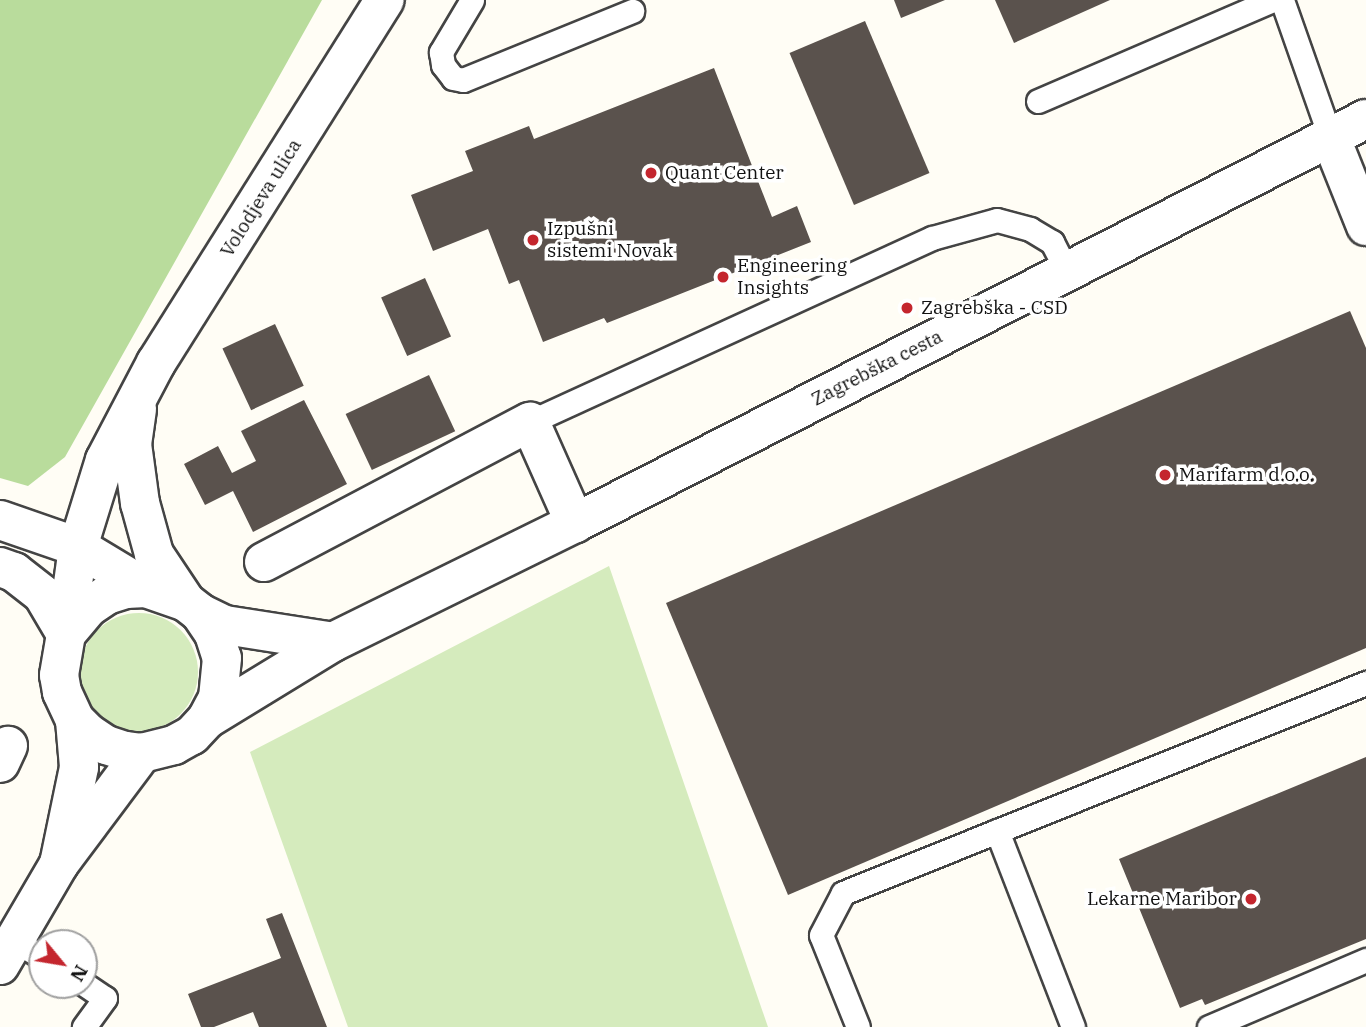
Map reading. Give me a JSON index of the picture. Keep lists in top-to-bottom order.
{
  "streets": {
    "street": ["Volodjeva ulica", "Zagrebška cesta"]
  },
  "crossings": [
    ["Volodjeva ulica", "Zagrebška cesta"]
  ],
  "places": [
    "Quant Center",
    "Izpušni sistemi Novak",
    "Engineering Insights",
    "Zagrebška - CSD",
    "Marifarm d.o.o.",
    "Lekarne Maribor"
  ],
  "north": "bottom right"
}
